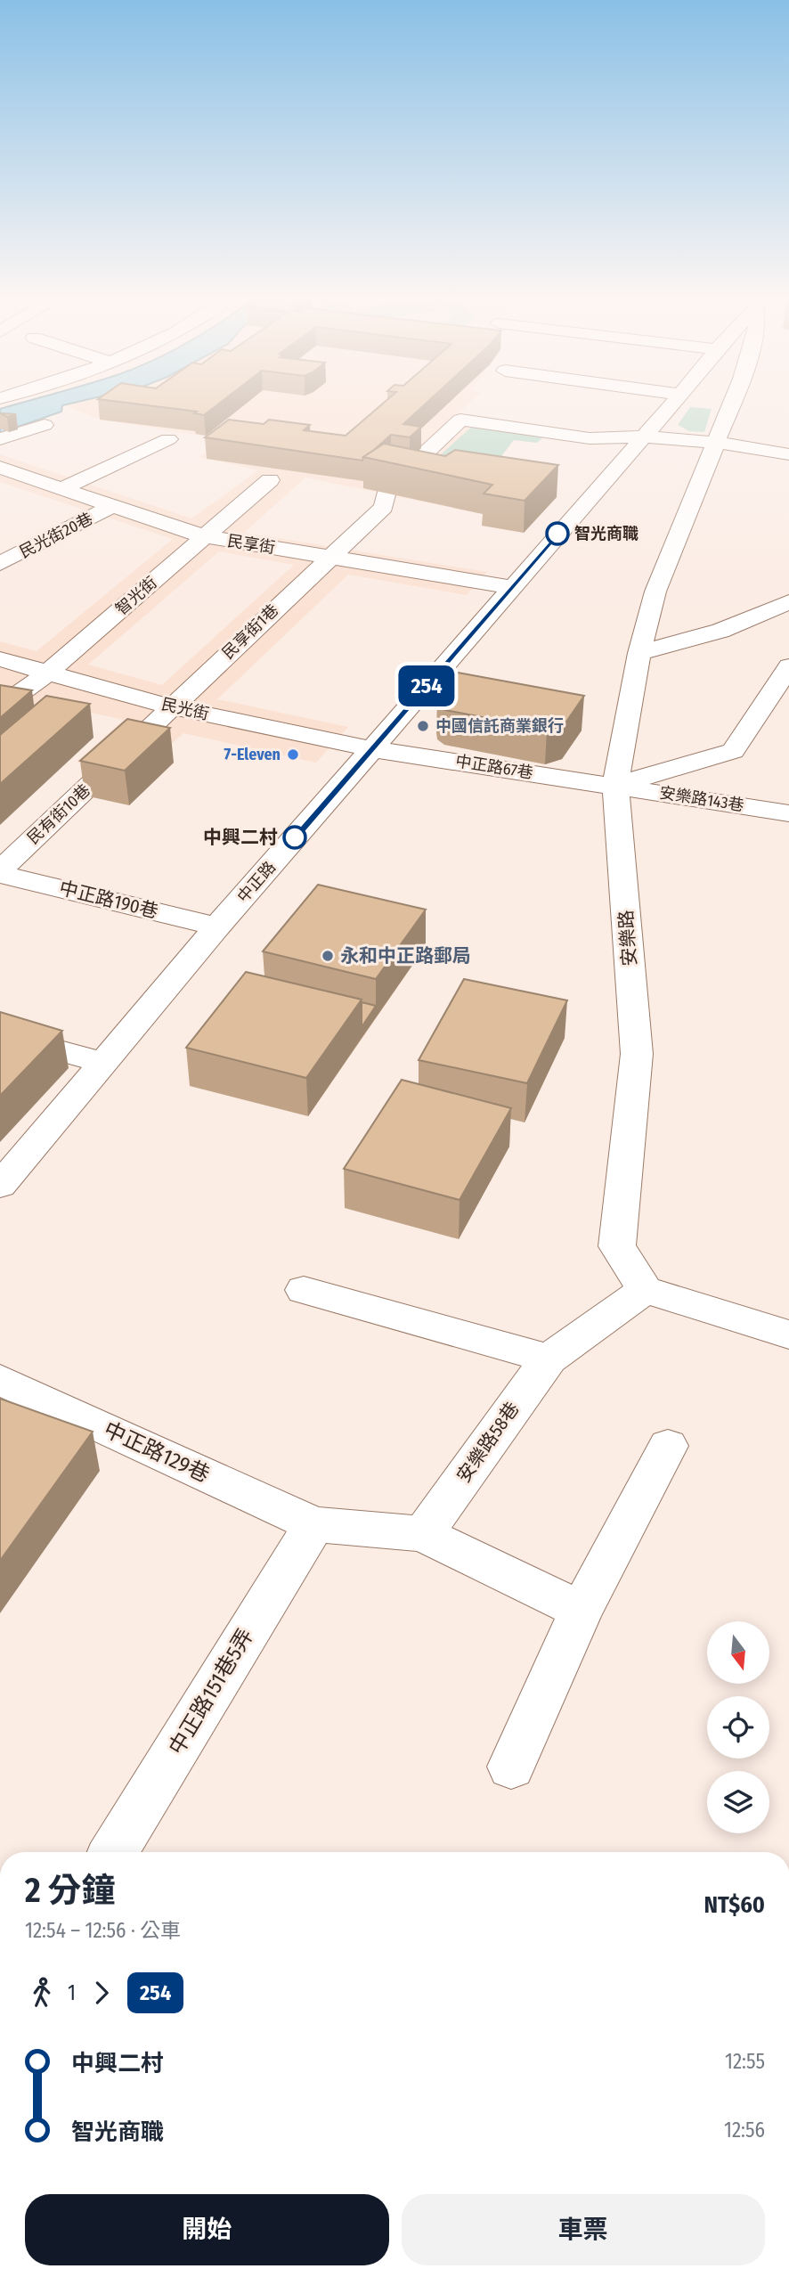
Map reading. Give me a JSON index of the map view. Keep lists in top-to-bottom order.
{
  "streets": {
    "street": [
      "民光街20巷",
      "民享街",
      "智光街",
      "民享街1巷",
      "民光街",
      "中正路67巷",
      "安樂路143巷",
      "民有街10巷",
      "中正路",
      "中正路190巷",
      "安樂路",
      "安樂路58巷",
      "中正路129巷",
      "中正路151巷5弄"
    ]
  },
  "crossings": [
    ["民光街20巷", "民享街"],
    ["民享街", "智光街"],
    ["民享街", "民享街1巷"],
    ["民享街", "中正路"],
    ["智光街", "民光街"],
    ["民享街1巷", "民光街"],
    ["民享街1巷", "民有街10巷"],
    ["民享街1巷", "中正路"],
    ["民光街", "中正路67巷"],
    ["民光街", "民有街10巷"],
    ["民光街", "中正路"],
    ["中正路67巷", "安樂路143巷"],
    ["中正路67巷", "中正路"],
    ["中正路67巷", "安樂路"],
    ["安樂路143巷", "安樂路"],
    ["民有街10巷", "中正路190巷"],
    ["中正路", "中正路190巷"],
    ["安樂路", "安樂路58巷"],
    ["中正路129巷", "中正路151巷5弄"]
  ],
  "places": [
    "智光商職",
    "中國信託商業銀行",
    "7-Eleven",
    "中興二村",
    "永和中正路郵局"
  ],
  "lines": ["bus line 254"],
  "north": "bottom",
  "page": {
    "on_map": "254",
    "heading": ["2 分鐘", "12:54 – 12:56 · 公車", "NT$60"],
    "legs": ["1", "254"],
    "list": [
      {
        "name": "中興二村",
        "value": "12:55"
      },
      {
        "name": "智光商職",
        "value": "12:56"
      }
    ],
    "buttons": ["開始", "車票"]
  }
}
